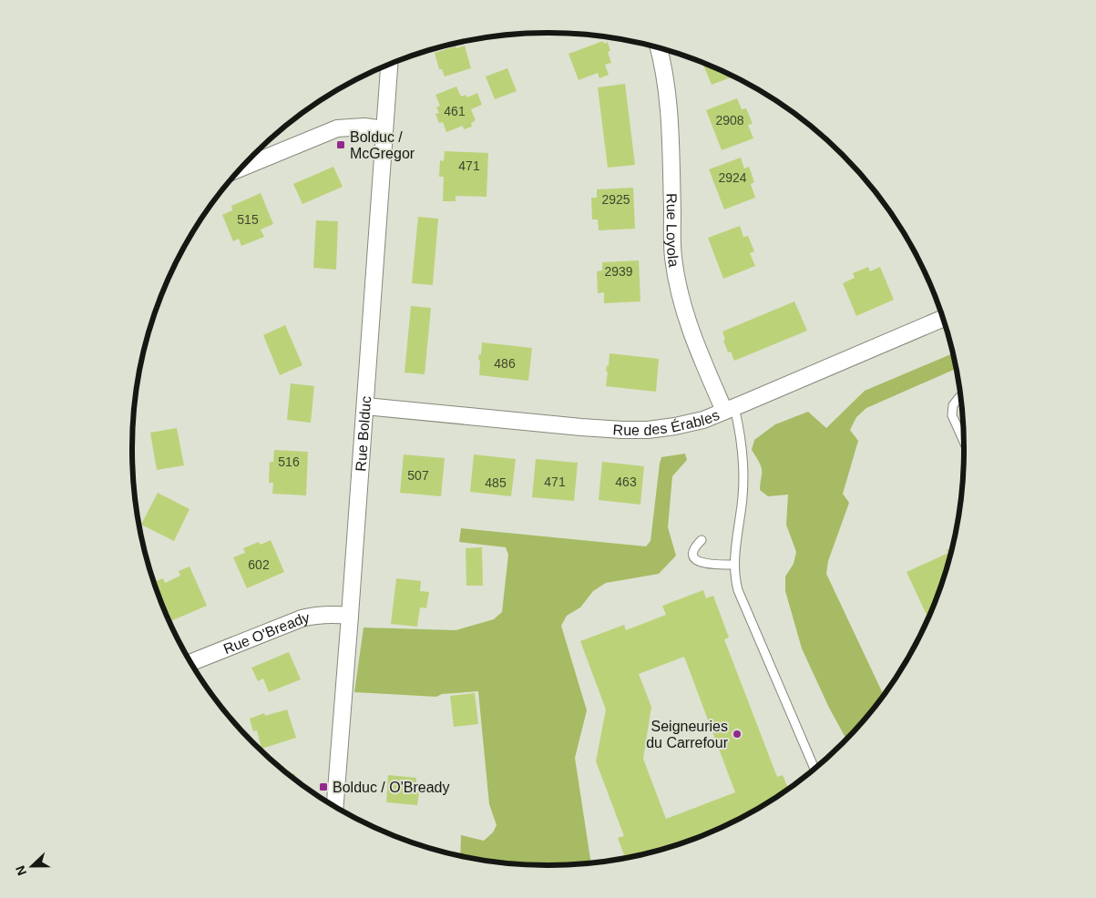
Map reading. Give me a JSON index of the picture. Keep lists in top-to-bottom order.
{
  "streets": {
    "street": [
      "Rue Loyola",
      "Rue des Érables",
      "Rue Bolduc",
      "Rue O'Bready"
    ]
  },
  "crossings": [
    ["Rue Loyola", "Rue des Érables"],
    ["Rue des Érables", "Rue Bolduc"],
    ["Rue Bolduc", "Rue O'Bready"]
  ],
  "places": {
    "transit": ["Bolduc / McGregor", "Bolduc / O'Bready"],
    "other": ["Seigneuries du Carrefour"]
  },
  "house_numbers": [
    "461",
    "2908",
    "471",
    "2924",
    "2925",
    "515",
    "2939",
    "486",
    "516",
    "507",
    "471",
    "463",
    "485",
    "602"
  ],
  "north": "left"
}
